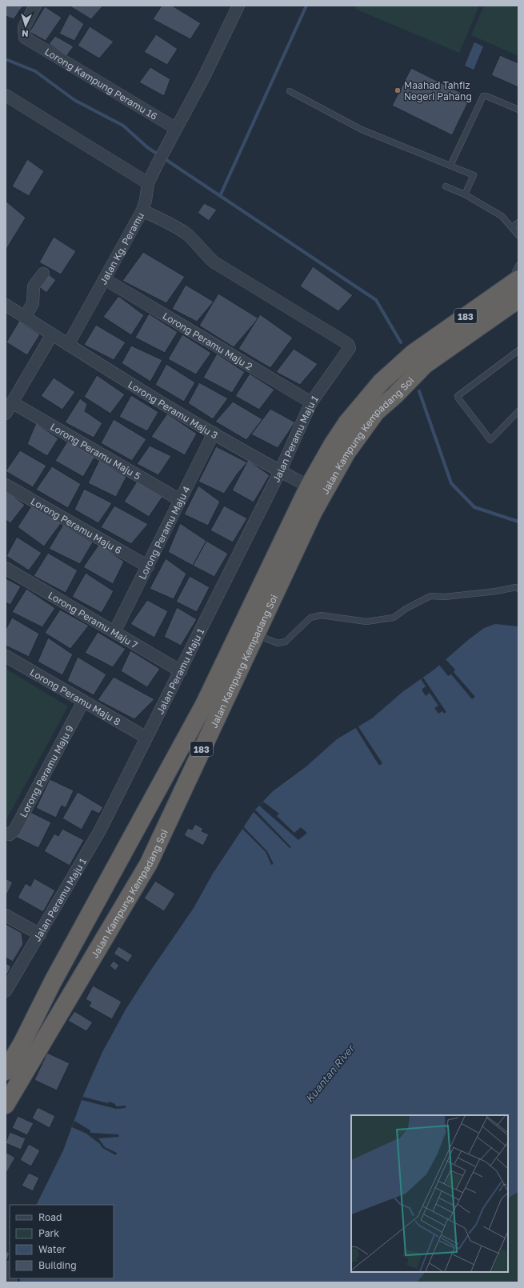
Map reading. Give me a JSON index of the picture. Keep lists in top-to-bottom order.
{
  "streets": {
    "highway": ["183", "Jalan Kampung Kempadang Soi"],
    "street": [
      "Lorong Kampung Peramu 16",
      "Jalan Kg. Peramu",
      "Lorong Peramu Maju 2",
      "Lorong Peramu Maju 3",
      "Jalan Peramu Maju 1",
      "Lorong Peramu Maju 5",
      "Lorong Peramu Maju 6",
      "Lorong Peramu Maju 4",
      "Lorong Peramu Maju 7",
      "Lorong Peramu Maju 8",
      "Lorong Peramu Maju 9"
    ]
  },
  "crossings": [
    ["Lorong Kampung Peramu 16", "Jalan Kg. Peramu"],
    ["Jalan Kg. Peramu", "Lorong Peramu Maju 2"],
    ["Jalan Kg. Peramu", "Lorong Peramu Maju 3"],
    ["Jalan Kg. Peramu", "Jalan Peramu Maju 1"],
    ["183", "Jalan Kampung Kempadang Soi"],
    ["Lorong Peramu Maju 2", "Jalan Peramu Maju 1"],
    ["Lorong Peramu Maju 3", "Jalan Kampung Kempadang Soi"],
    ["Lorong Peramu Maju 3", "Jalan Peramu Maju 1"],
    ["Lorong Peramu Maju 3", "Lorong Peramu Maju 4"],
    ["Jalan Peramu Maju 1", "Lorong Peramu Maju 7"],
    ["Jalan Peramu Maju 1", "Lorong Peramu Maju 8"],
    ["Lorong Peramu Maju 5", "Lorong Peramu Maju 4"],
    ["Lorong Peramu Maju 6", "Lorong Peramu Maju 4"],
    ["Lorong Peramu Maju 4", "Lorong Peramu Maju 7"],
    ["Lorong Peramu Maju 8", "Lorong Peramu Maju 9"]
  ],
  "water": ["Kuantan River"],
  "places": ["Maahad Tahfiz Negeri Pahang"],
  "legend": [
    "Road",
    "Park",
    "Water",
    "Building"
  ],
  "north": "bottom"
}
